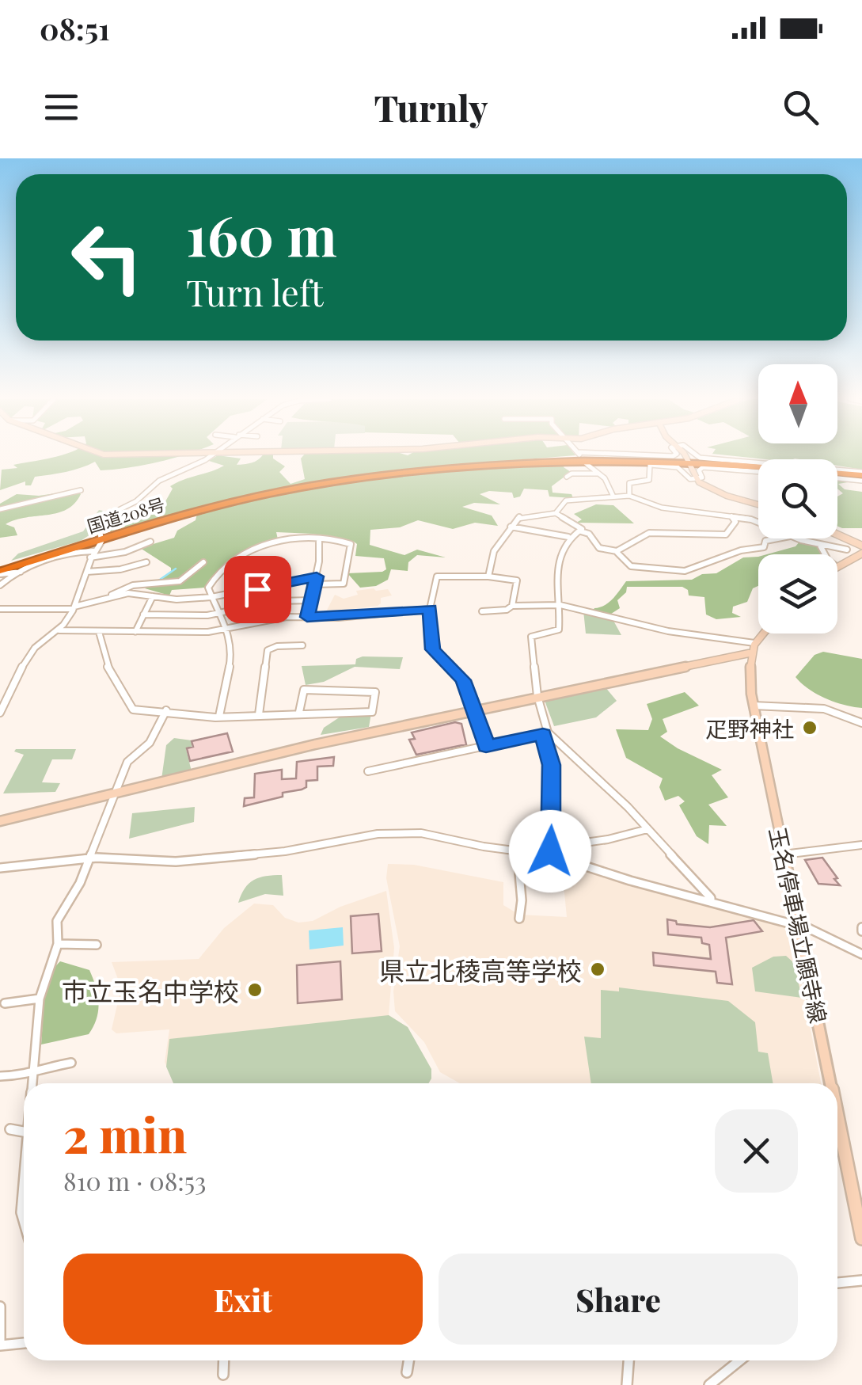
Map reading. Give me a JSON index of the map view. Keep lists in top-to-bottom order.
{
  "streets": {
    "highway": ["国道208号"],
    "street": ["玉名停車場立願寺線"]
  },
  "places": ["疋野神社", "県立北稜高等学校", "市立玉名中学校"],
  "north": "top",
  "page": {
    "status": "08:51",
    "header": "Turnly",
    "turn": ["160 m", "Turn left"],
    "heading": ["2 min", "810 m · 08:53"],
    "buttons": ["Exit", "Share"]
  }
}
